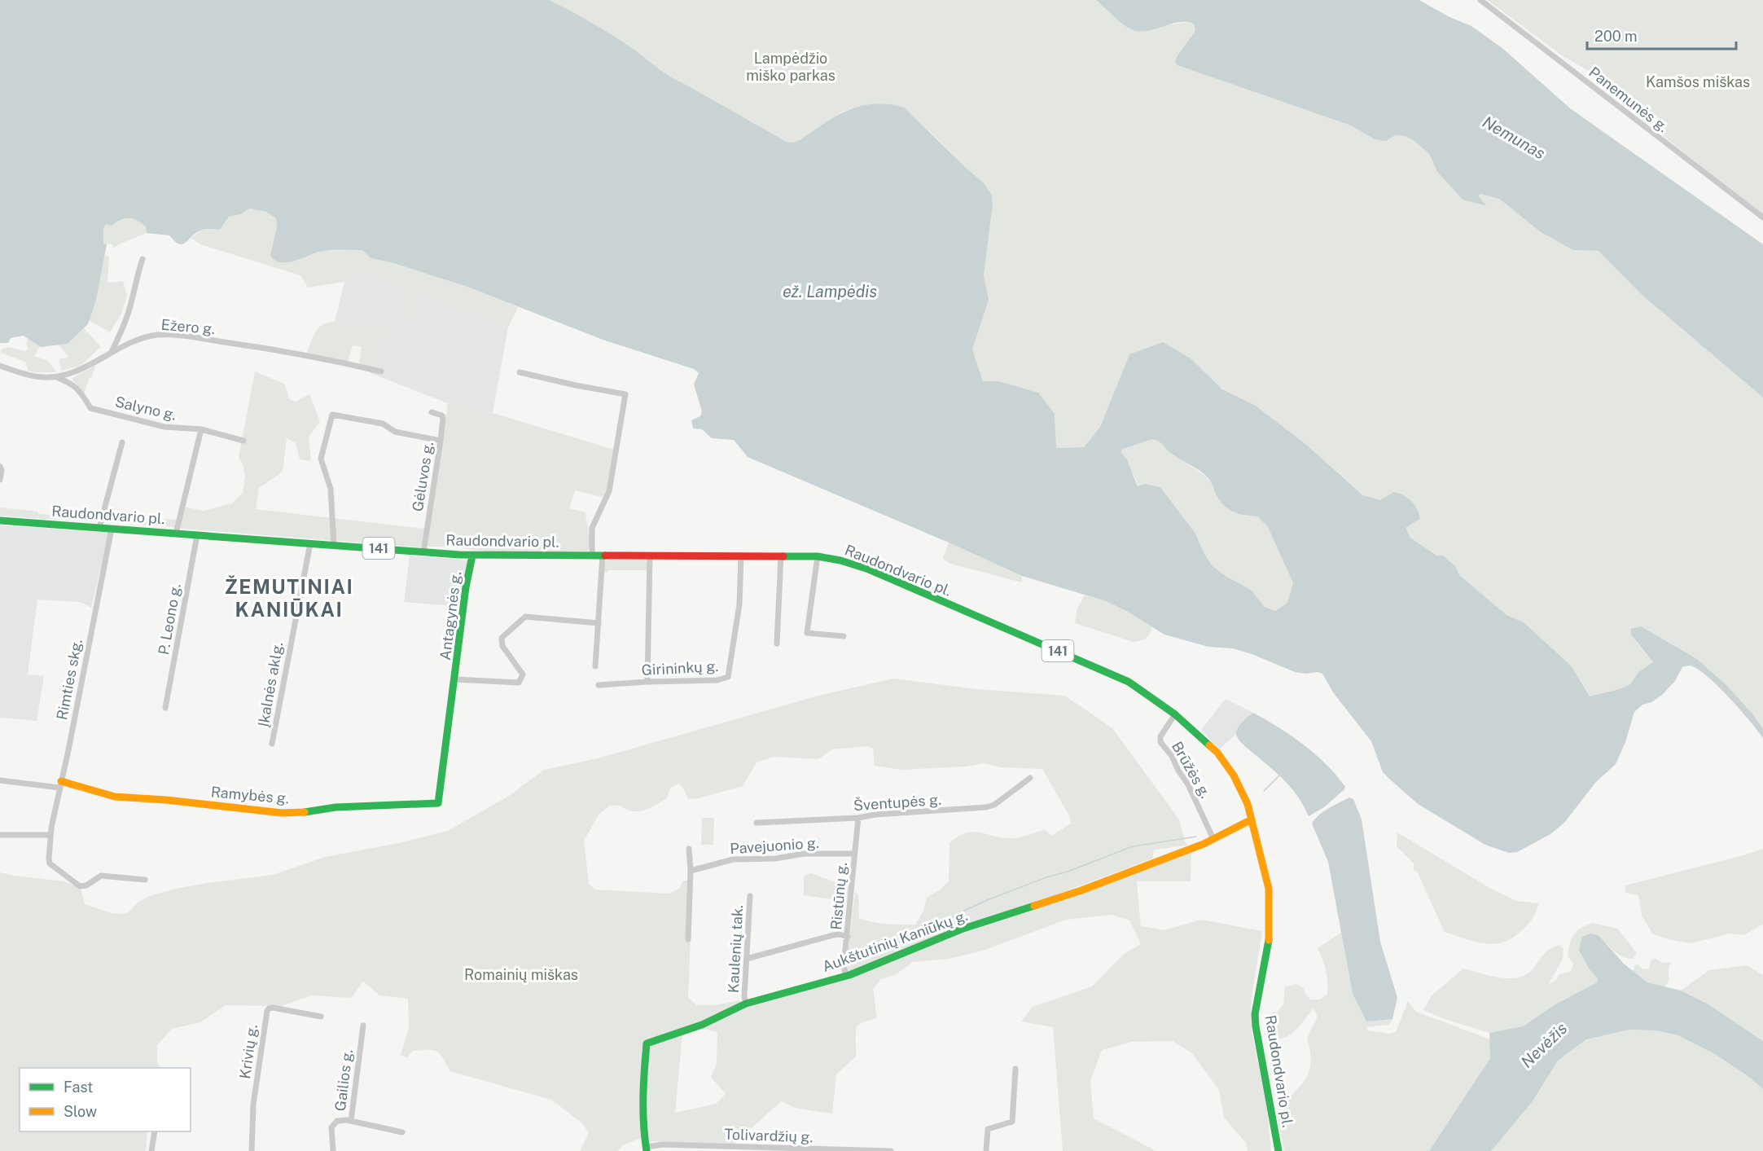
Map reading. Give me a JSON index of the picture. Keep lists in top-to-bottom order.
{
  "streets": {
    "main road": [
      "Raudondvario pl.",
      "141",
      "Antagynės g.",
      "Ramybės g.",
      "Aukštutinių Kaniūkų g."
    ],
    "street": [
      "Panemunės g.",
      "Ežero g.",
      "Salyno g.",
      "Gėluvos g.",
      "P. Leono g.",
      "Girininkų g.",
      "Rimties skg.",
      "Įkalnės aklg.",
      "Brūžės g.",
      "Šventupės g.",
      "Pavejuonio g.",
      "Ristūnų g.",
      "Kaulenių tak.",
      "Krivių g.",
      "Gailios g.",
      "Tolivardžių g."
    ]
  },
  "crossings": [
    ["Ežero g.", "Salyno g."],
    ["Gėluvos g.", "Raudondvario pl."],
    ["Raudondvario pl.", "Antagynės g."],
    ["Raudondvario pl.", "P. Leono g."],
    ["Raudondvario pl.", "Girininkų g."],
    ["Raudondvario pl.", "Rimties skg."],
    ["Raudondvario pl.", "Įkalnės aklg."],
    ["Raudondvario pl.", "Brūžės g."],
    ["Raudondvario pl.", "Aukštutinių Kaniūkų g."],
    ["Antagynės g.", "Ramybės g."],
    ["Rimties skg.", "Ramybės g."],
    ["Brūžės g.", "Aukštutinių Kaniūkų g."],
    ["Šventupės g.", "Ristūnų g."],
    ["Pavejuonio g.", "Ristūnų g."],
    ["Ristūnų g.", "Aukštutinių Kaniūkų g."],
    ["Aukštutinių Kaniūkų g.", "Kaulenių tak."],
    ["Aukštutinių Kaniūkų g.", "Tolivardžių g."]
  ],
  "districts": ["ŽEMUTINIAI KANIŪKAI"],
  "water": ["Nemunas", "ež. Lampėdis", "Nevėžis"],
  "parks": ["Lampėdžio miško parkas", "Kamšos miškas", "Romainių miškas"],
  "legend": ["Fast", "Slow"],
  "scale_bar": "200 m"
}
